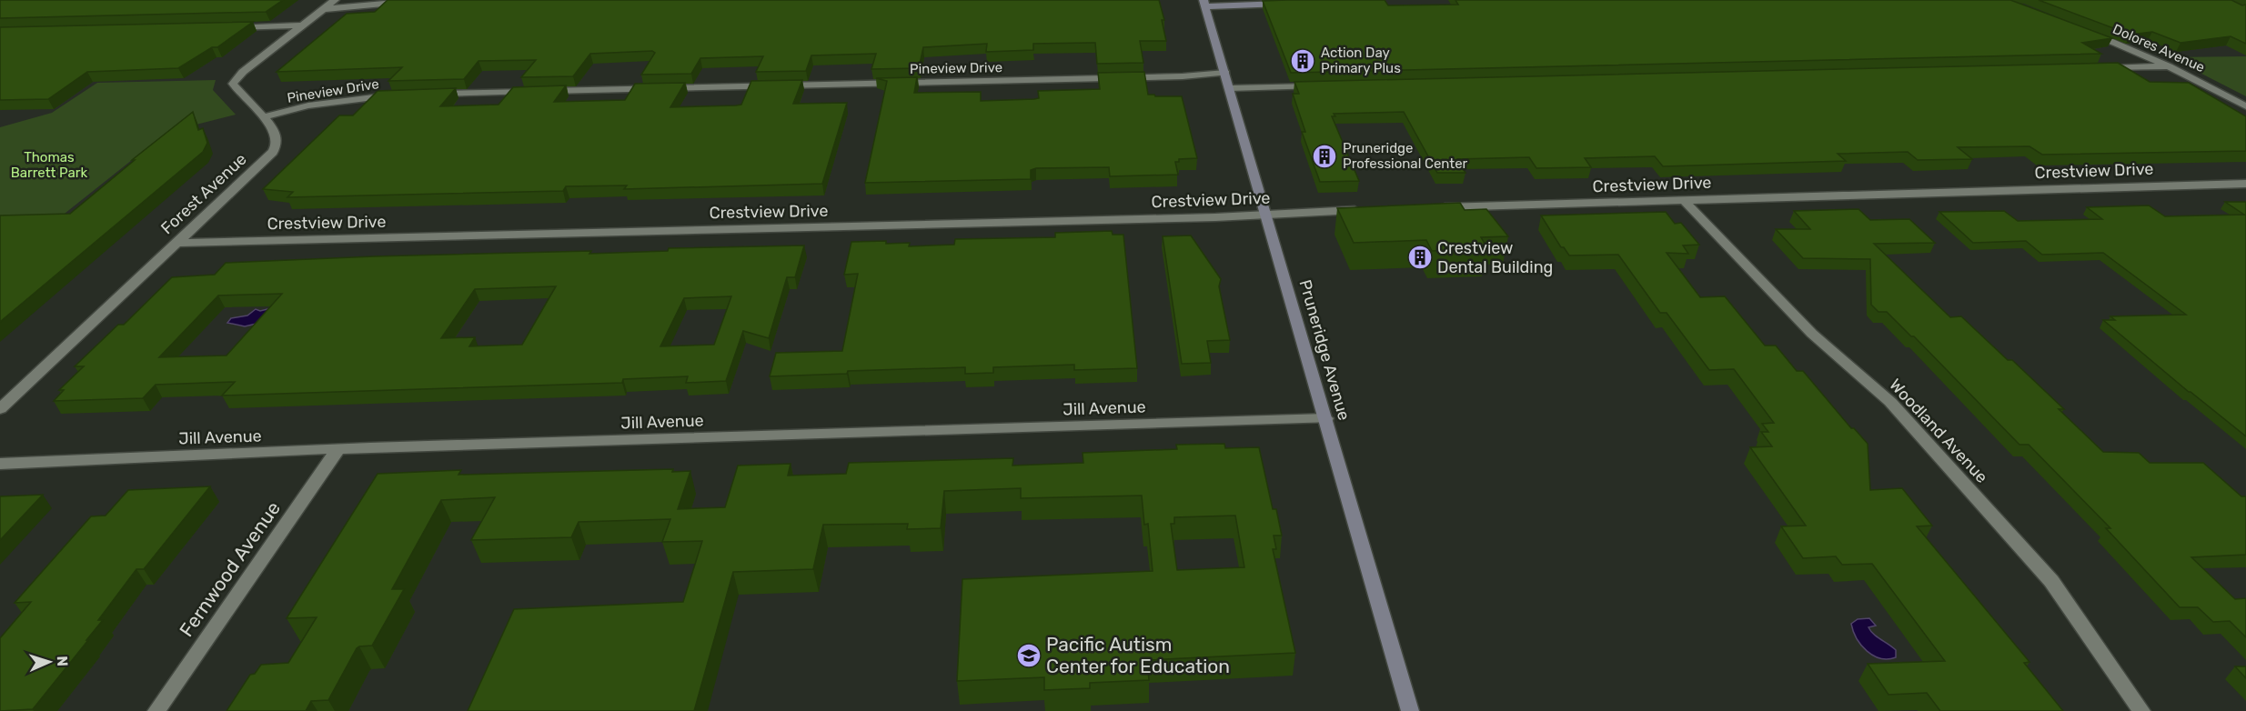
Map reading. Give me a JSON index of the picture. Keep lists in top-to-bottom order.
{
  "streets": {
    "main road": ["Pruneridge Avenue"],
    "street": [
      "Dolores Avenue",
      "Pineview Drive",
      "Crestview Drive",
      "Forest Avenue",
      "Jill Avenue",
      "Woodland Avenue",
      "Fernwood Avenue"
    ]
  },
  "crossings": [
    ["Pineview Drive", "Forest Avenue"],
    ["Pineview Drive", "Pruneridge Avenue"],
    ["Crestview Drive", "Forest Avenue"],
    ["Crestview Drive", "Pruneridge Avenue"],
    ["Crestview Drive", "Woodland Avenue"],
    ["Pruneridge Avenue", "Jill Avenue"],
    ["Jill Avenue", "Fernwood Avenue"]
  ],
  "parks": ["Thomas Barrett Park"],
  "places": {
    "building": ["Action Day Primary Plus", "Pruneridge Professional Center", "Crestview Dental Building"],
    "school or university": ["Pacific Autism Center for Education"]
  },
  "north": "right"
}
